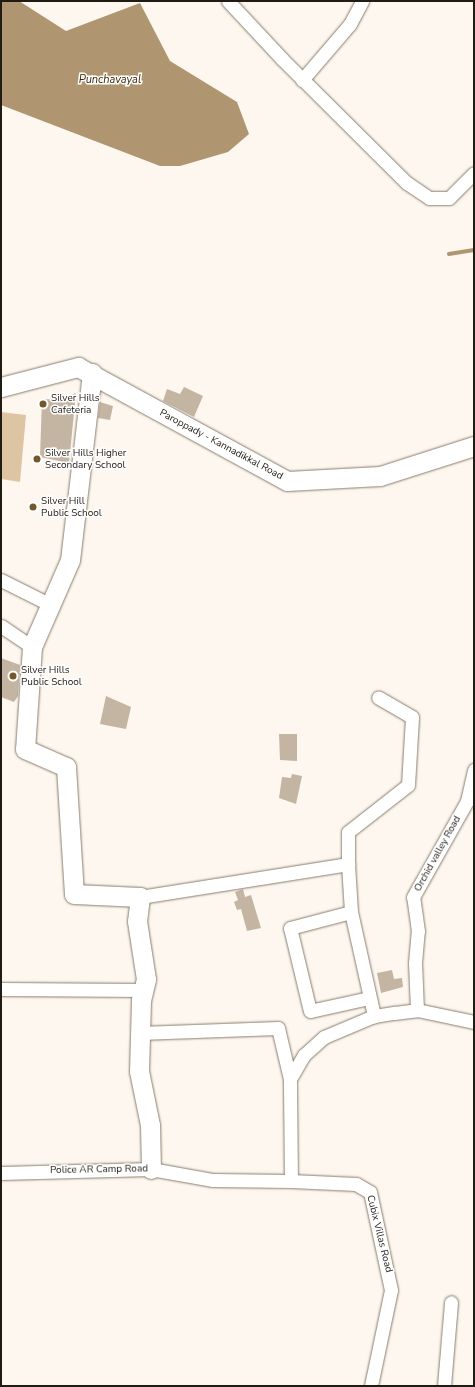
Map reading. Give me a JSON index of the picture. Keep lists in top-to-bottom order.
{
  "streets": {
    "street": [
      "Paroppady - Kannadikkal Road",
      "Orchid valley Road",
      "Police AR Camp Road",
      "Cubix Villas Road"
    ]
  },
  "crossings": [
    ["Police AR Camp Road", "Cubix Villas Road"]
  ],
  "water": ["Punchavayal"],
  "places": [
    "Silver Hills Cafeteria",
    "Silver Hills Higher Secondary School",
    "Silver Hill Public School",
    "Silver Hills Public School"
  ]
}
